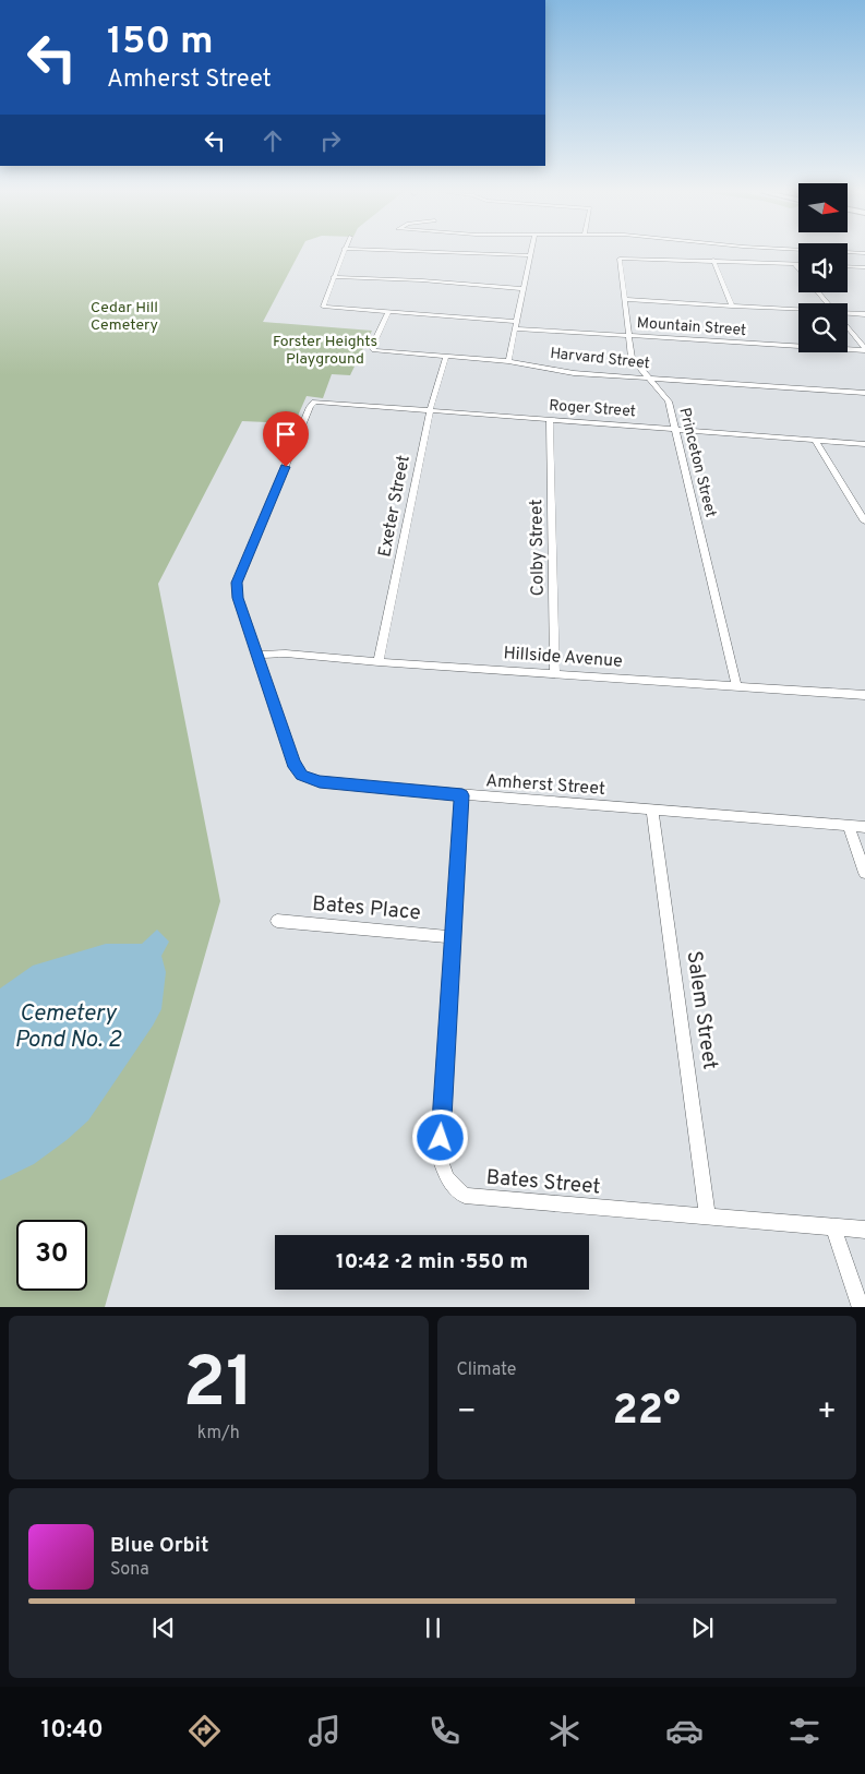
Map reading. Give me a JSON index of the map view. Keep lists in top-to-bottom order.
{
  "streets": {
    "street": [
      "Mountain Street",
      "Harvard Street",
      "Roger Street",
      "Princeton Street",
      "Exeter Street",
      "Colby Street",
      "Hillside Avenue",
      "Amherst Street",
      "Bates Place",
      "Salem Street",
      "Bates Street"
    ]
  },
  "crossings": [
    ["Mountain Street", "Harvard Street"],
    ["Mountain Street", "Princeton Street"],
    ["Harvard Street", "Princeton Street"],
    ["Harvard Street", "Exeter Street"],
    ["Roger Street", "Princeton Street"],
    ["Roger Street", "Exeter Street"],
    ["Roger Street", "Colby Street"],
    ["Roger Street", "Amherst Street"],
    ["Princeton Street", "Hillside Avenue"],
    ["Exeter Street", "Hillside Avenue"],
    ["Colby Street", "Hillside Avenue"],
    ["Hillside Avenue", "Amherst Street"],
    ["Amherst Street", "Salem Street"],
    ["Amherst Street", "Bates Street"],
    ["Bates Place", "Bates Street"],
    ["Salem Street", "Bates Street"]
  ],
  "water": ["Cemetery Pond No. 2"],
  "parks": ["Cedar Hill Cemetery", "Forster Heights Playground"],
  "north": "right",
  "page": {
    "turn": ["150 m", "Amherst Street"],
    "limit": "30",
    "trip": "10:42 · 2 min · 550 m",
    "tile": [
      ["21", "km/h"],
      "Climate"
    ],
    "heat": ["−", "22°", "+"],
    "song": ["Blue Orbit", "Sona"],
    "tabs": "10:40"
  }
}
